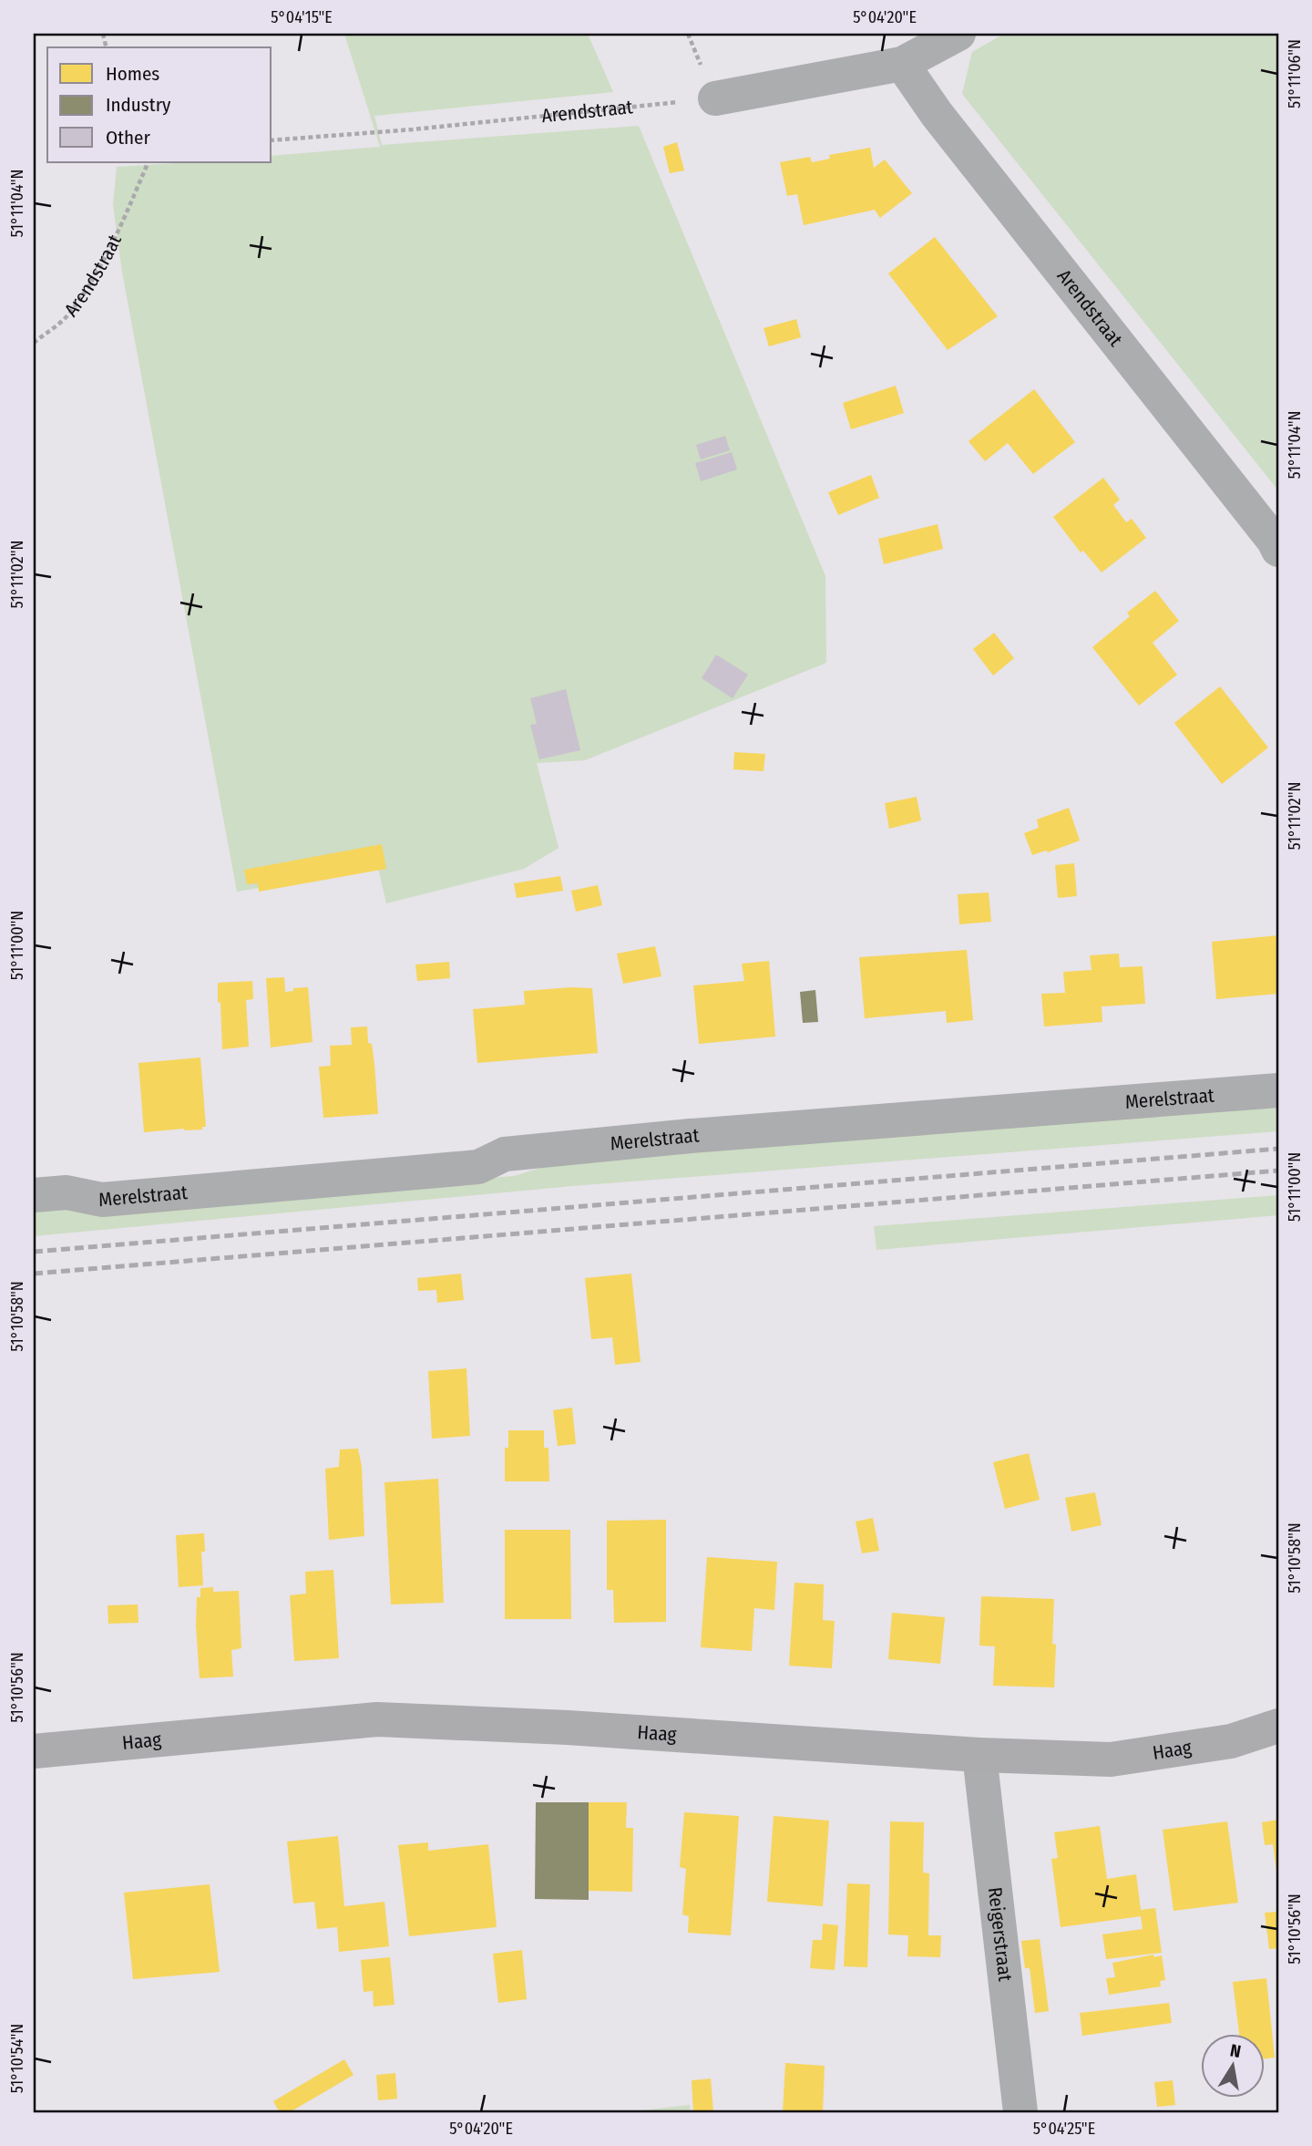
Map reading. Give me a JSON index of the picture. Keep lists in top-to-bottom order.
{
  "streets": {
    "street": [
      "Arendstraat",
      "Merelstraat",
      "Haag",
      "Reigerstraat"
    ]
  },
  "crossings": [
    ["Haag", "Reigerstraat"]
  ],
  "legend": ["Homes", "Industry", "Other"],
  "north": "top",
  "coordinates": [
    "5°04'15\"E",
    "5°04'20\"E",
    "51°11'06\"N",
    "51°11'04\"N",
    "51°11'02\"N",
    "51°11'00\"N",
    "51°10'58\"N",
    "51°10'56\"N",
    "51°10'54\"N",
    "5°04'25\"E"
  ]
}
